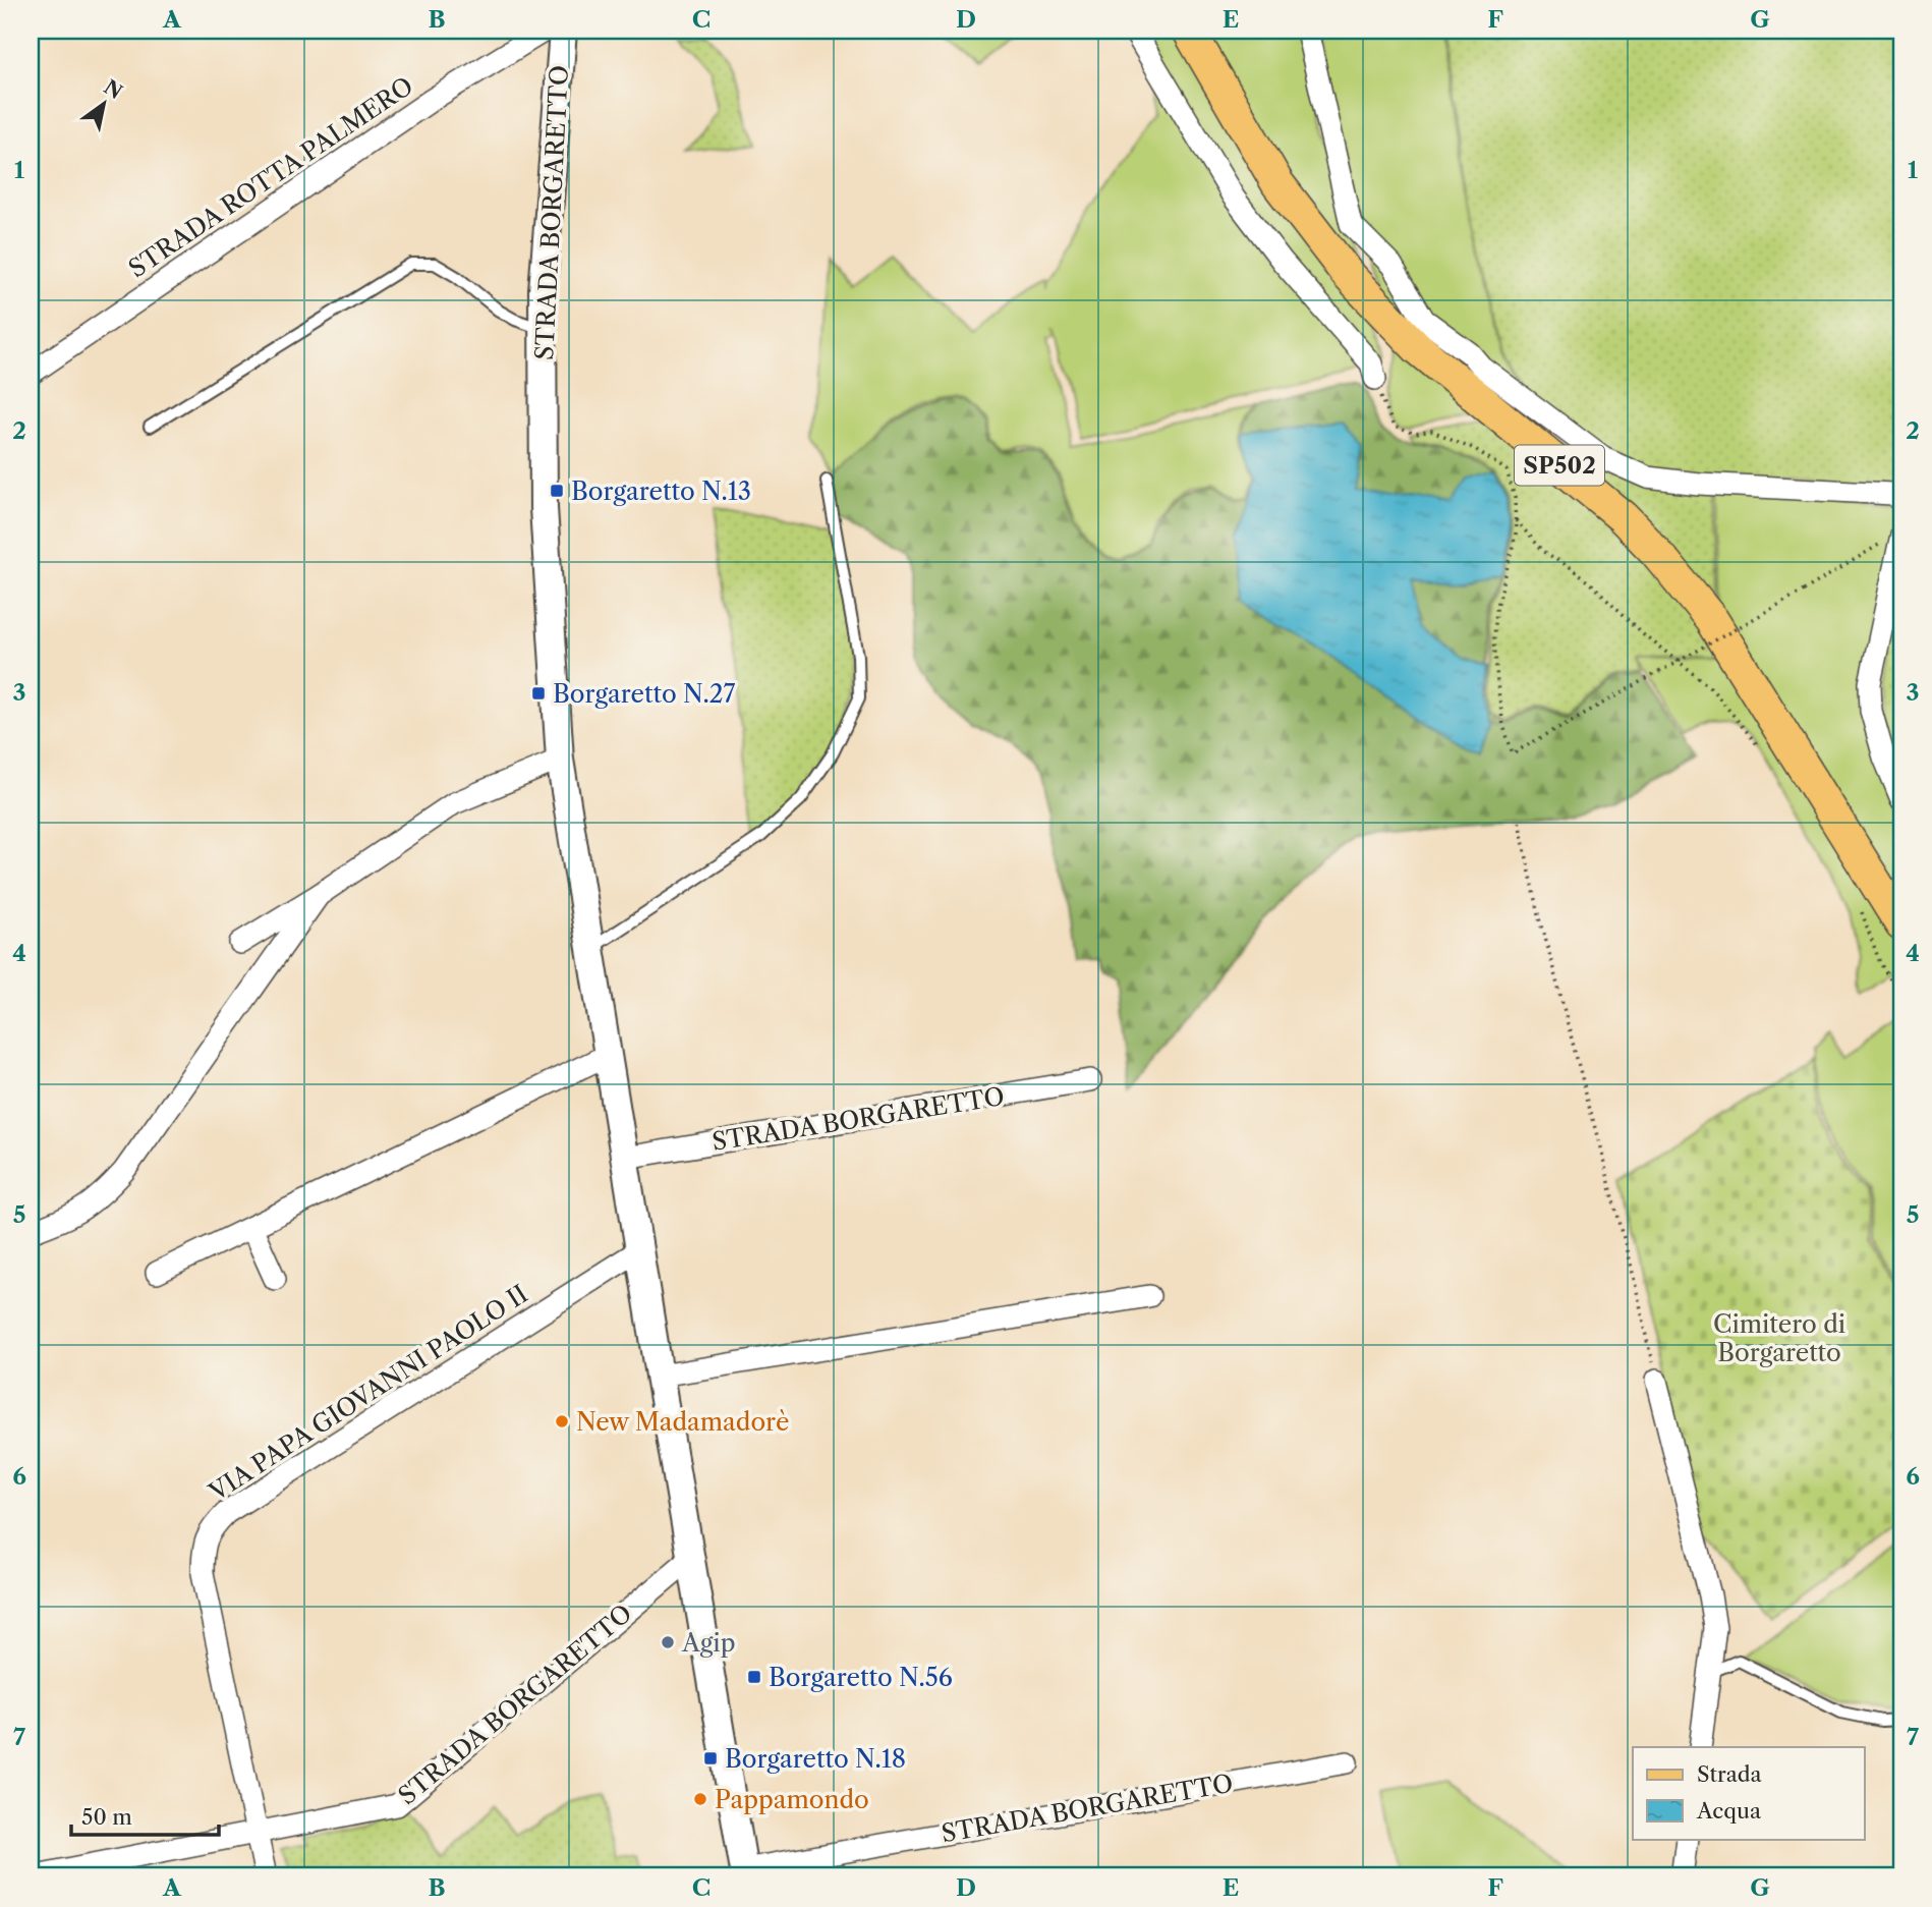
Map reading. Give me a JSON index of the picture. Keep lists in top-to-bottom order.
{
  "streets": {
    "main road": ["SP502"],
    "street": ["STRADA ROTTA PALMERO", "STRADA BORGARETTO", "VIA PAPA GIOVANNI PAOLO II"]
  },
  "crossings": [
    ["STRADA BORGARETTO", "VIA PAPA GIOVANNI PAOLO II"]
  ],
  "parks": ["Cimitero di Borgaretto"],
  "places": {
    "transit": [
      "Borgaretto N.13",
      "Borgaretto N.27",
      "Borgaretto N.56",
      "Borgaretto N.18"
    ],
    "other": ["New Madamadorè", "Agip", "Pappamondo"]
  },
  "legend": ["Strada", "Acqua"],
  "scale_bar": "50 m",
  "north": "top right",
  "grid": {
    "columns": [
      "A",
      "B",
      "C",
      "D",
      "E",
      "F",
      "G"
    ],
    "rows": [
      "1",
      "2",
      "3",
      "4",
      "5",
      "6",
      "7"
    ]
  }
}
